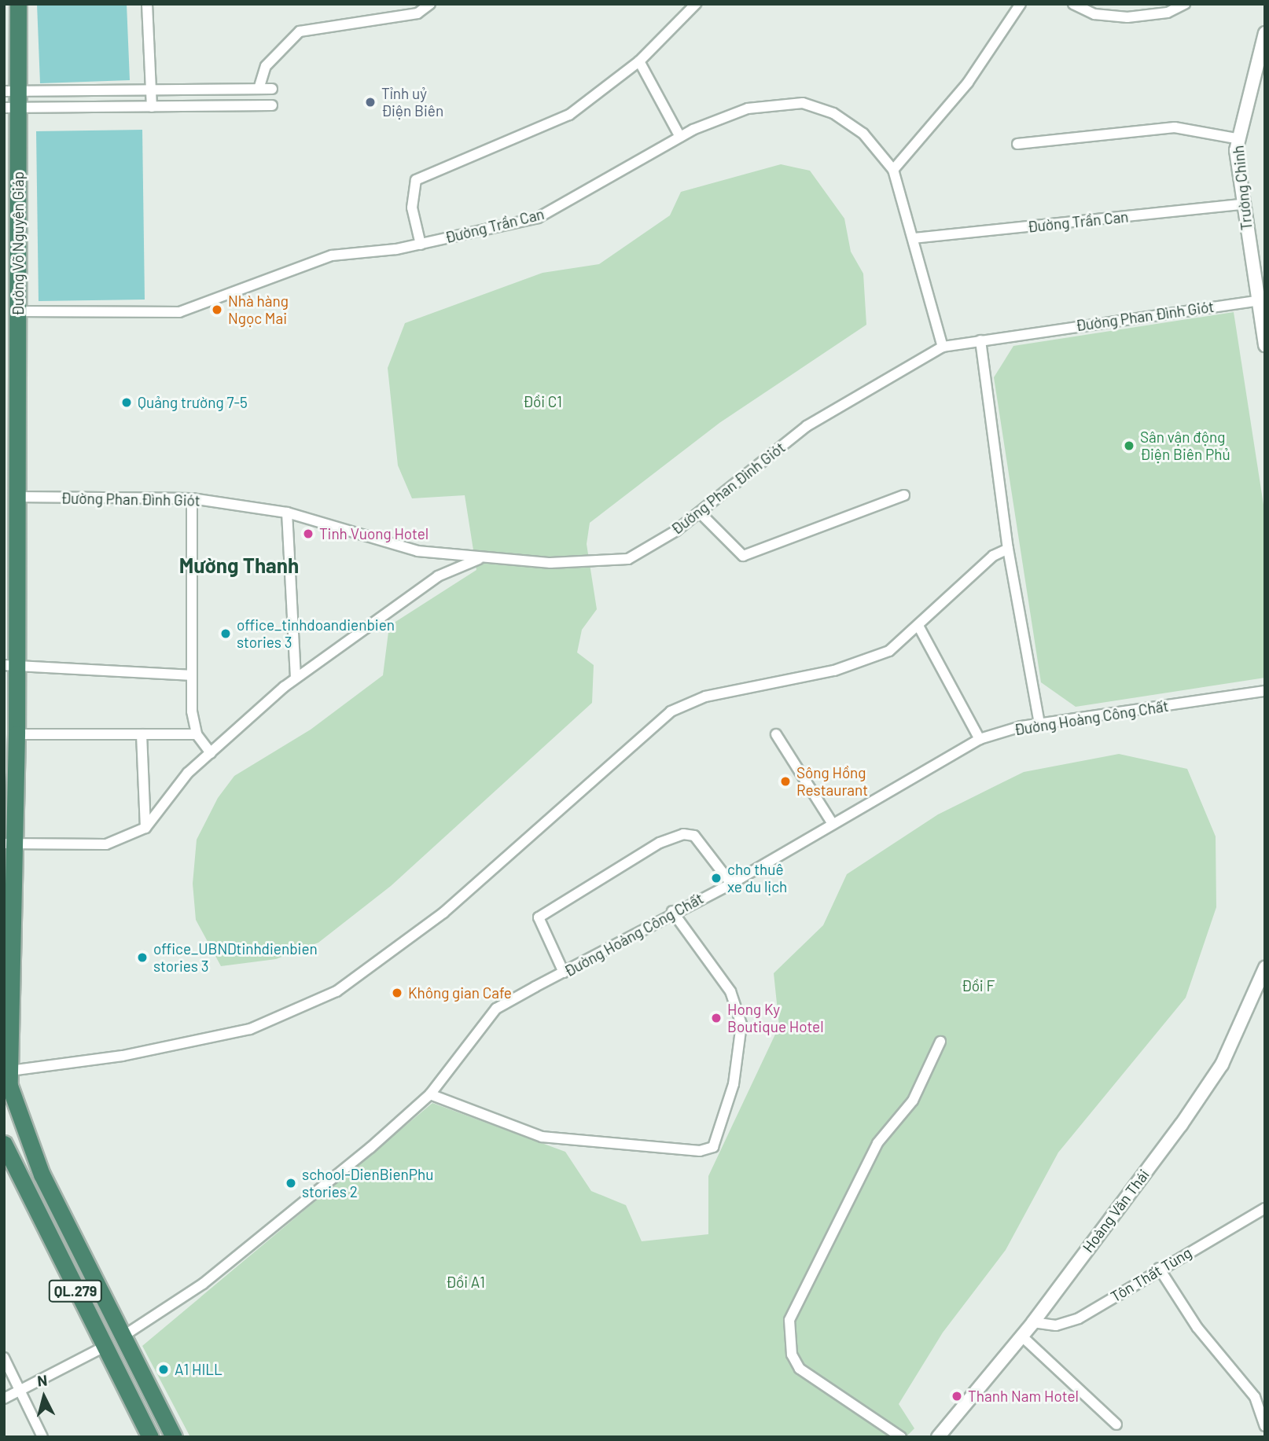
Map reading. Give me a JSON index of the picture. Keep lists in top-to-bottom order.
{
  "streets": {
    "highway": ["Đường Võ Nguyên Giáp", "QL.279"],
    "street": [
      "Trường Chinh",
      "Đường Trần Can",
      "Đường Phan Đình Giót",
      "Đường Hoàng Công Chất",
      "Hoàng Văn Thái",
      "Tôn Thất Tùng"
    ]
  },
  "crossings": [
    ["Trường Chinh", "Đường Trần Can"],
    ["Trường Chinh", "Đường Phan Đình Giót"],
    ["Đường Trần Can", "Đường Võ Nguyên Giáp"],
    ["Đường Trần Can", "Đường Phan Đình Giót"],
    ["Đường Võ Nguyên Giáp", "Đường Phan Đình Giót"],
    ["Đường Võ Nguyên Giáp", "Đường Hoàng Công Chất"],
    ["Hoàng Văn Thái", "Tôn Thất Tùng"]
  ],
  "districts": ["Mường Thanh"],
  "parks": ["Đồi C1", "Đồi F", "Đồi A1"],
  "places": [
    "Tỉnh uỷ Điện Biên",
    "Nhà hàng Ngọc Mai",
    "Quảng trường 7-5",
    "Sân vận động Điện Biên Phủ",
    "Tinh Vuong Hotel",
    "office_tinhdoandienbien stories 3",
    "Sông Hồng Restaurant",
    "cho thuê xe du lịch",
    "office_UBNDtinhdienbien stories 3",
    "Không gian Cafe",
    "Hong Ky Boutique Hotel",
    "school-DienBienPhu stories 2",
    "A1 HILL",
    "Thanh Nam Hotel"
  ],
  "north": "top"
}
